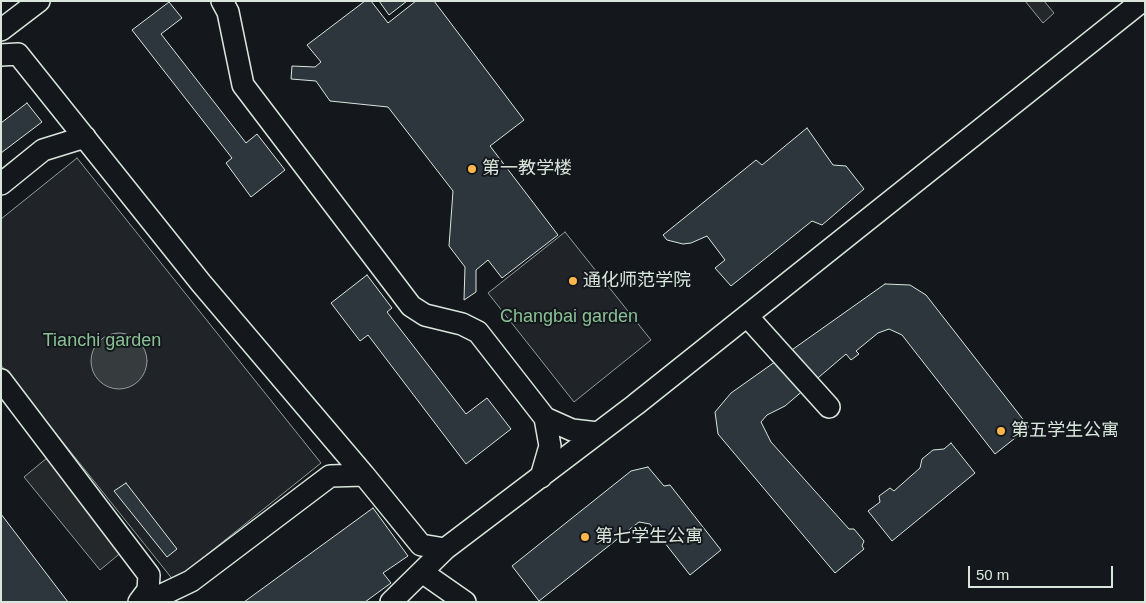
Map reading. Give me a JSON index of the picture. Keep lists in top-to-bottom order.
{
  "parks": ["Changbai garden", "Tianchi garden"],
  "places": [
    "第一教学楼",
    "通化师范学院",
    "第五学生公寓",
    "第七学生公寓"
  ],
  "scale_bar": "50 m"
}
